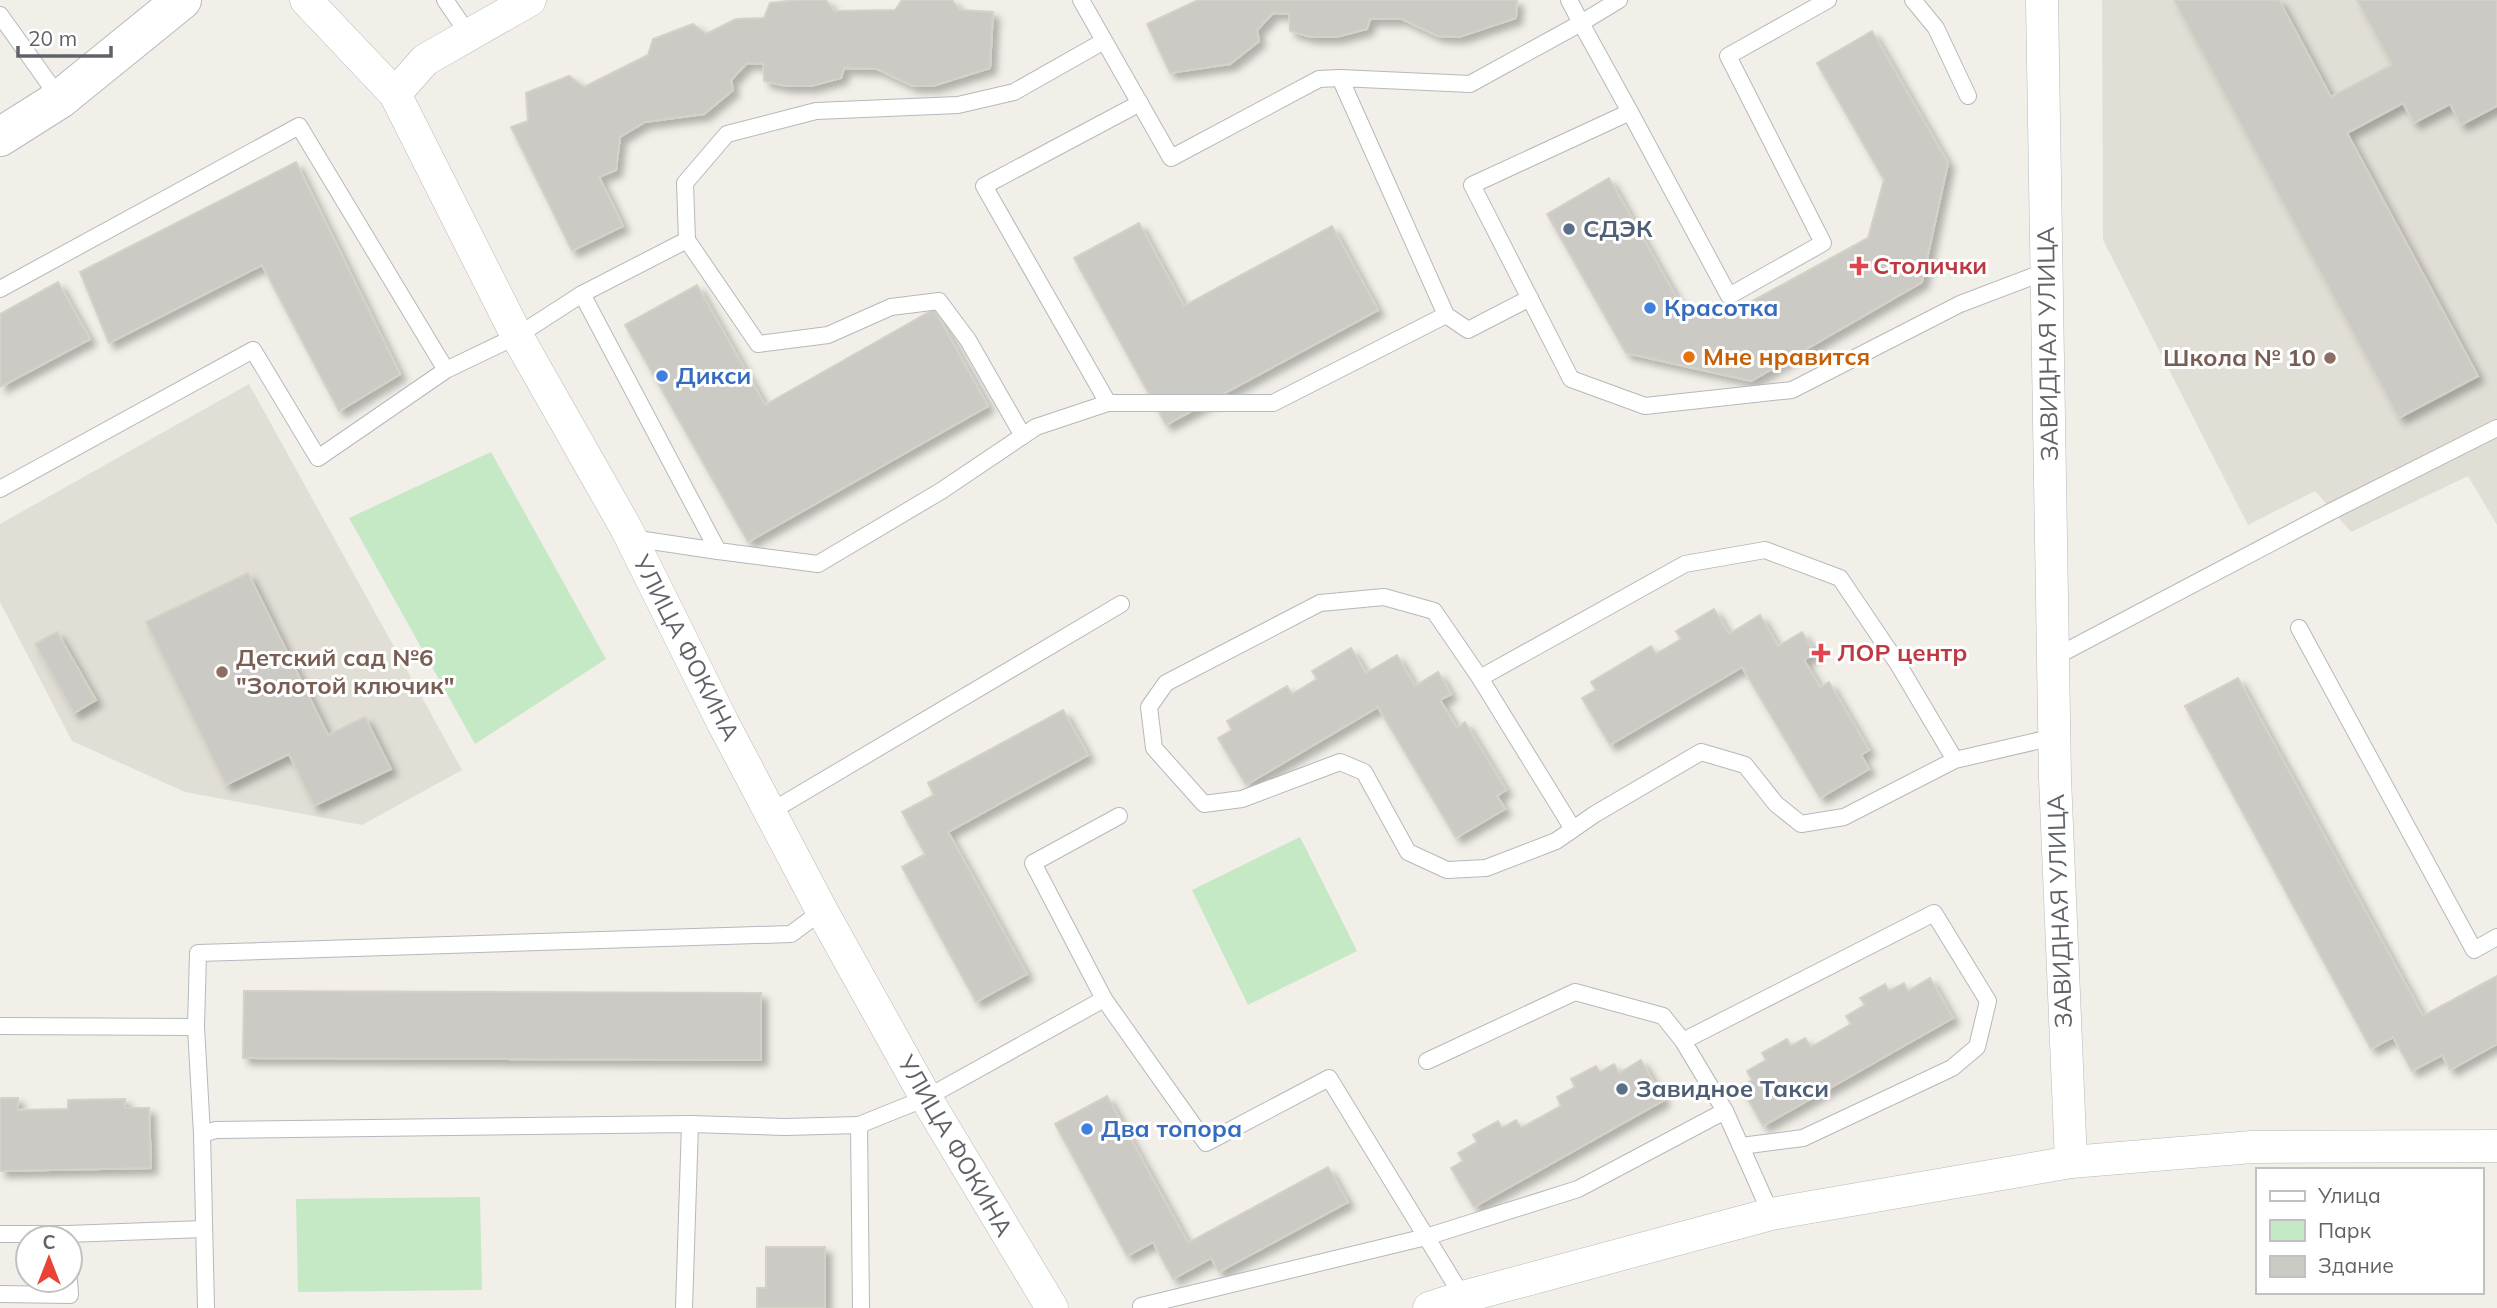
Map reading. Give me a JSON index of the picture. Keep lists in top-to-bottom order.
{
  "streets": {
    "street": ["ЗАВИДНАЯ УЛИЦА", "УЛИЦА ФОКИНА"]
  },
  "places": {
    "other": [
      "СДЭК",
      "Красотка",
      "Мне нравится",
      "Школа № 10",
      "Дикси",
      "Детский сад №6 \"Золотой ключик\"",
      "Завидное Такси",
      "Два топора"
    ],
    "health": ["Столички", "ЛОР центр"]
  },
  "legend": ["Улица", "Парк", "Здание"],
  "scale_bar": "20 m",
  "north": "top"
}
